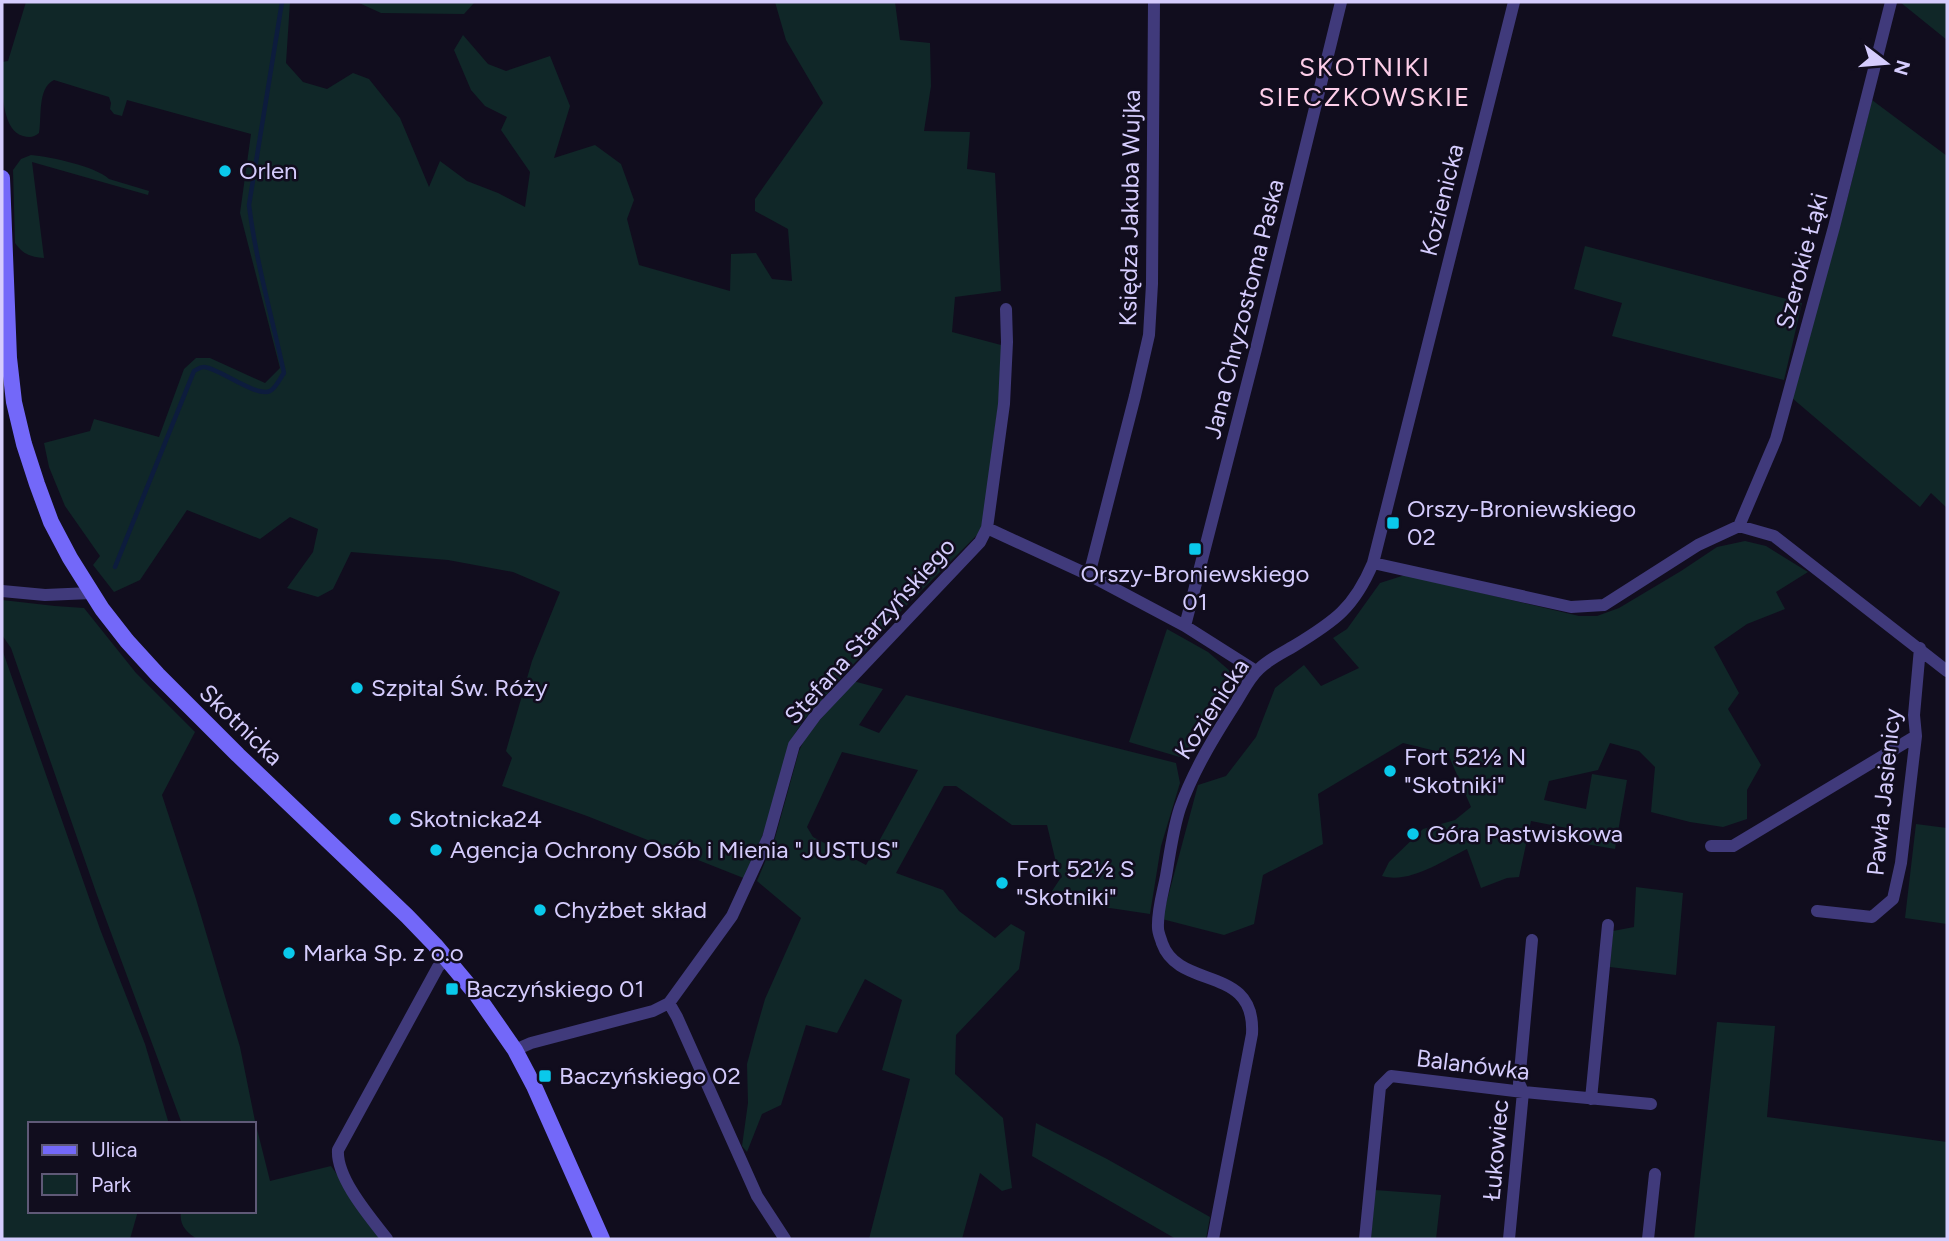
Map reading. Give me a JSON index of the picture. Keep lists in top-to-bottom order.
{
  "streets": {
    "main road": ["Skotnicka"],
    "street": [
      "Kozienicka",
      "Księdza Jakuba Wujka",
      "Szerokie Łąki",
      "Jana Chryzostoma Paska",
      "Stefana Starzyńskiego",
      "Pawła Jasienicy",
      "Balanówka",
      "Łukowiec"
    ]
  },
  "crossings": [
    ["Balanówka", "Łukowiec"]
  ],
  "districts": ["SKOTNIKI SIECZKOWSKIE"],
  "places": {
    "other": [
      "Orlen",
      "Szpital Św. Róży",
      "Fort 52½ N \"Skotniki\"",
      "Skotnicka24",
      "Góra Pastwiskowa",
      "Agencja Ochrony Osób i Mienia \"JUSTUS\"",
      "Fort 52½ S \"Skotniki\"",
      "Chyżbet skład",
      "Marka Sp. z o.o"
    ],
    "transit": [
      "Orszy-Broniewskiego 02",
      "Orszy-Broniewskiego 01",
      "Baczyńskiego 01",
      "Baczyńskiego 02"
    ]
  },
  "legend": ["Ulica", "Park"],
  "north": "right"
}
